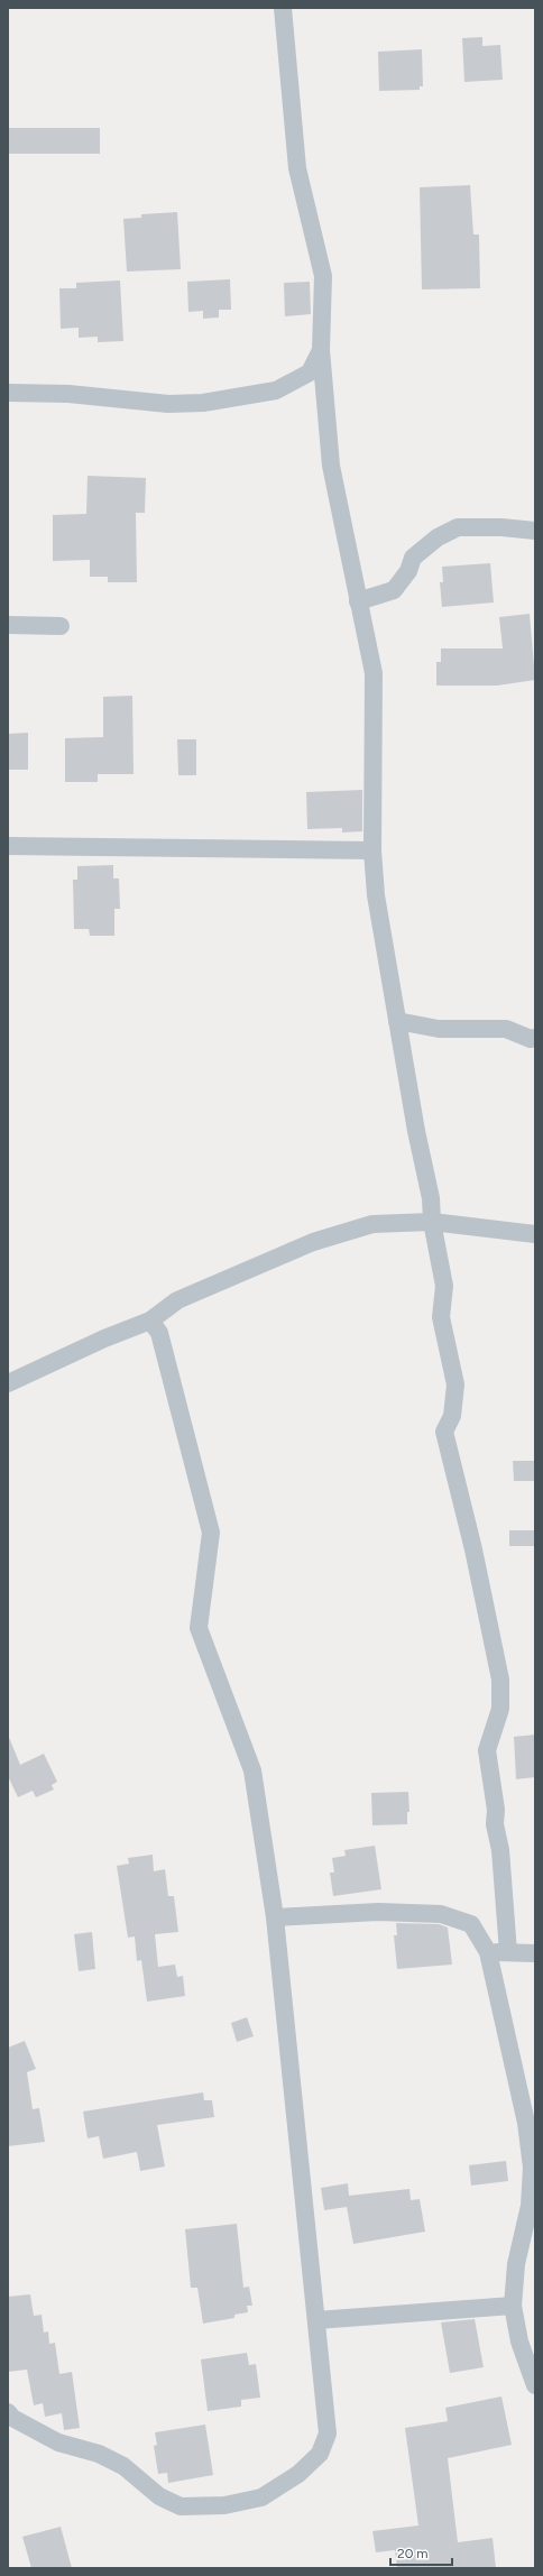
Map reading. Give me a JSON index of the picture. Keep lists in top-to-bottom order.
{
  "scale_bar": "20 m"
}
